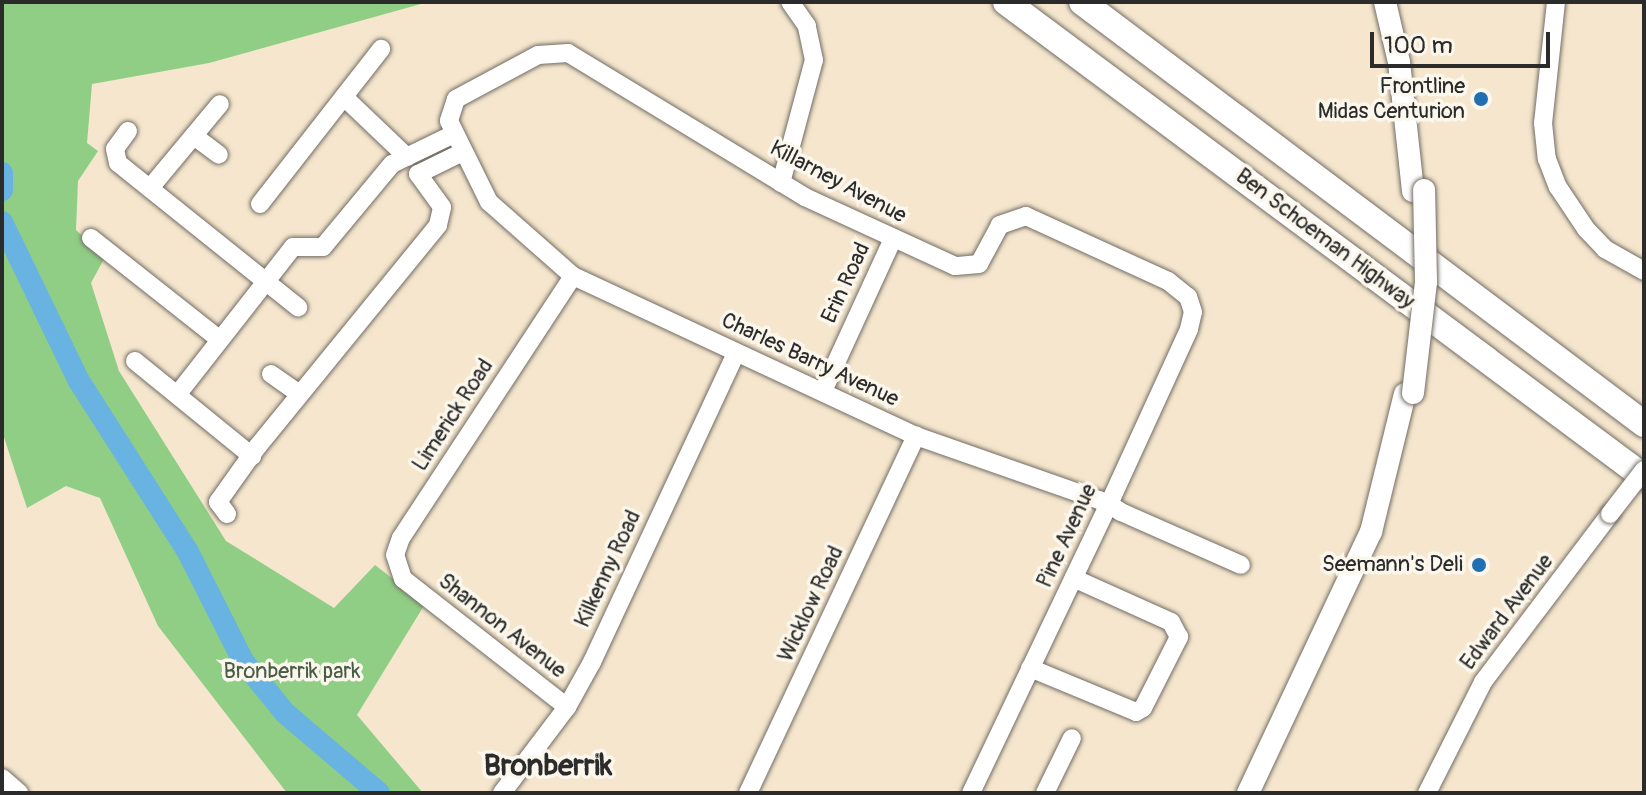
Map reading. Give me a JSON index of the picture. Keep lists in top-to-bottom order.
{
  "streets": {
    "highway": ["Ben Schoeman Highway"],
    "street": [
      "Killarney Avenue",
      "Erin Road",
      "Charles Barry Avenue",
      "Limerick Road",
      "Pine Avenue",
      "Kilkenny Road",
      "Wicklow Road",
      "Edward Avenue",
      "Shannon Avenue"
    ]
  },
  "crossings": [
    ["Killarney Avenue", "Erin Road"],
    ["Killarney Avenue", "Charles Barry Avenue"],
    ["Killarney Avenue", "Pine Avenue"],
    ["Erin Road", "Charles Barry Avenue"],
    ["Charles Barry Avenue", "Limerick Road"],
    ["Charles Barry Avenue", "Pine Avenue"],
    ["Charles Barry Avenue", "Kilkenny Road"],
    ["Charles Barry Avenue", "Wicklow Road"],
    ["Limerick Road", "Shannon Avenue"],
    ["Kilkenny Road", "Shannon Avenue"]
  ],
  "districts": ["Bronberrik"],
  "parks": ["Bronberrik park"],
  "places": ["Frontline Midas Centurion", "Seemann's Deli"],
  "scale_bar": "100 m"
}
